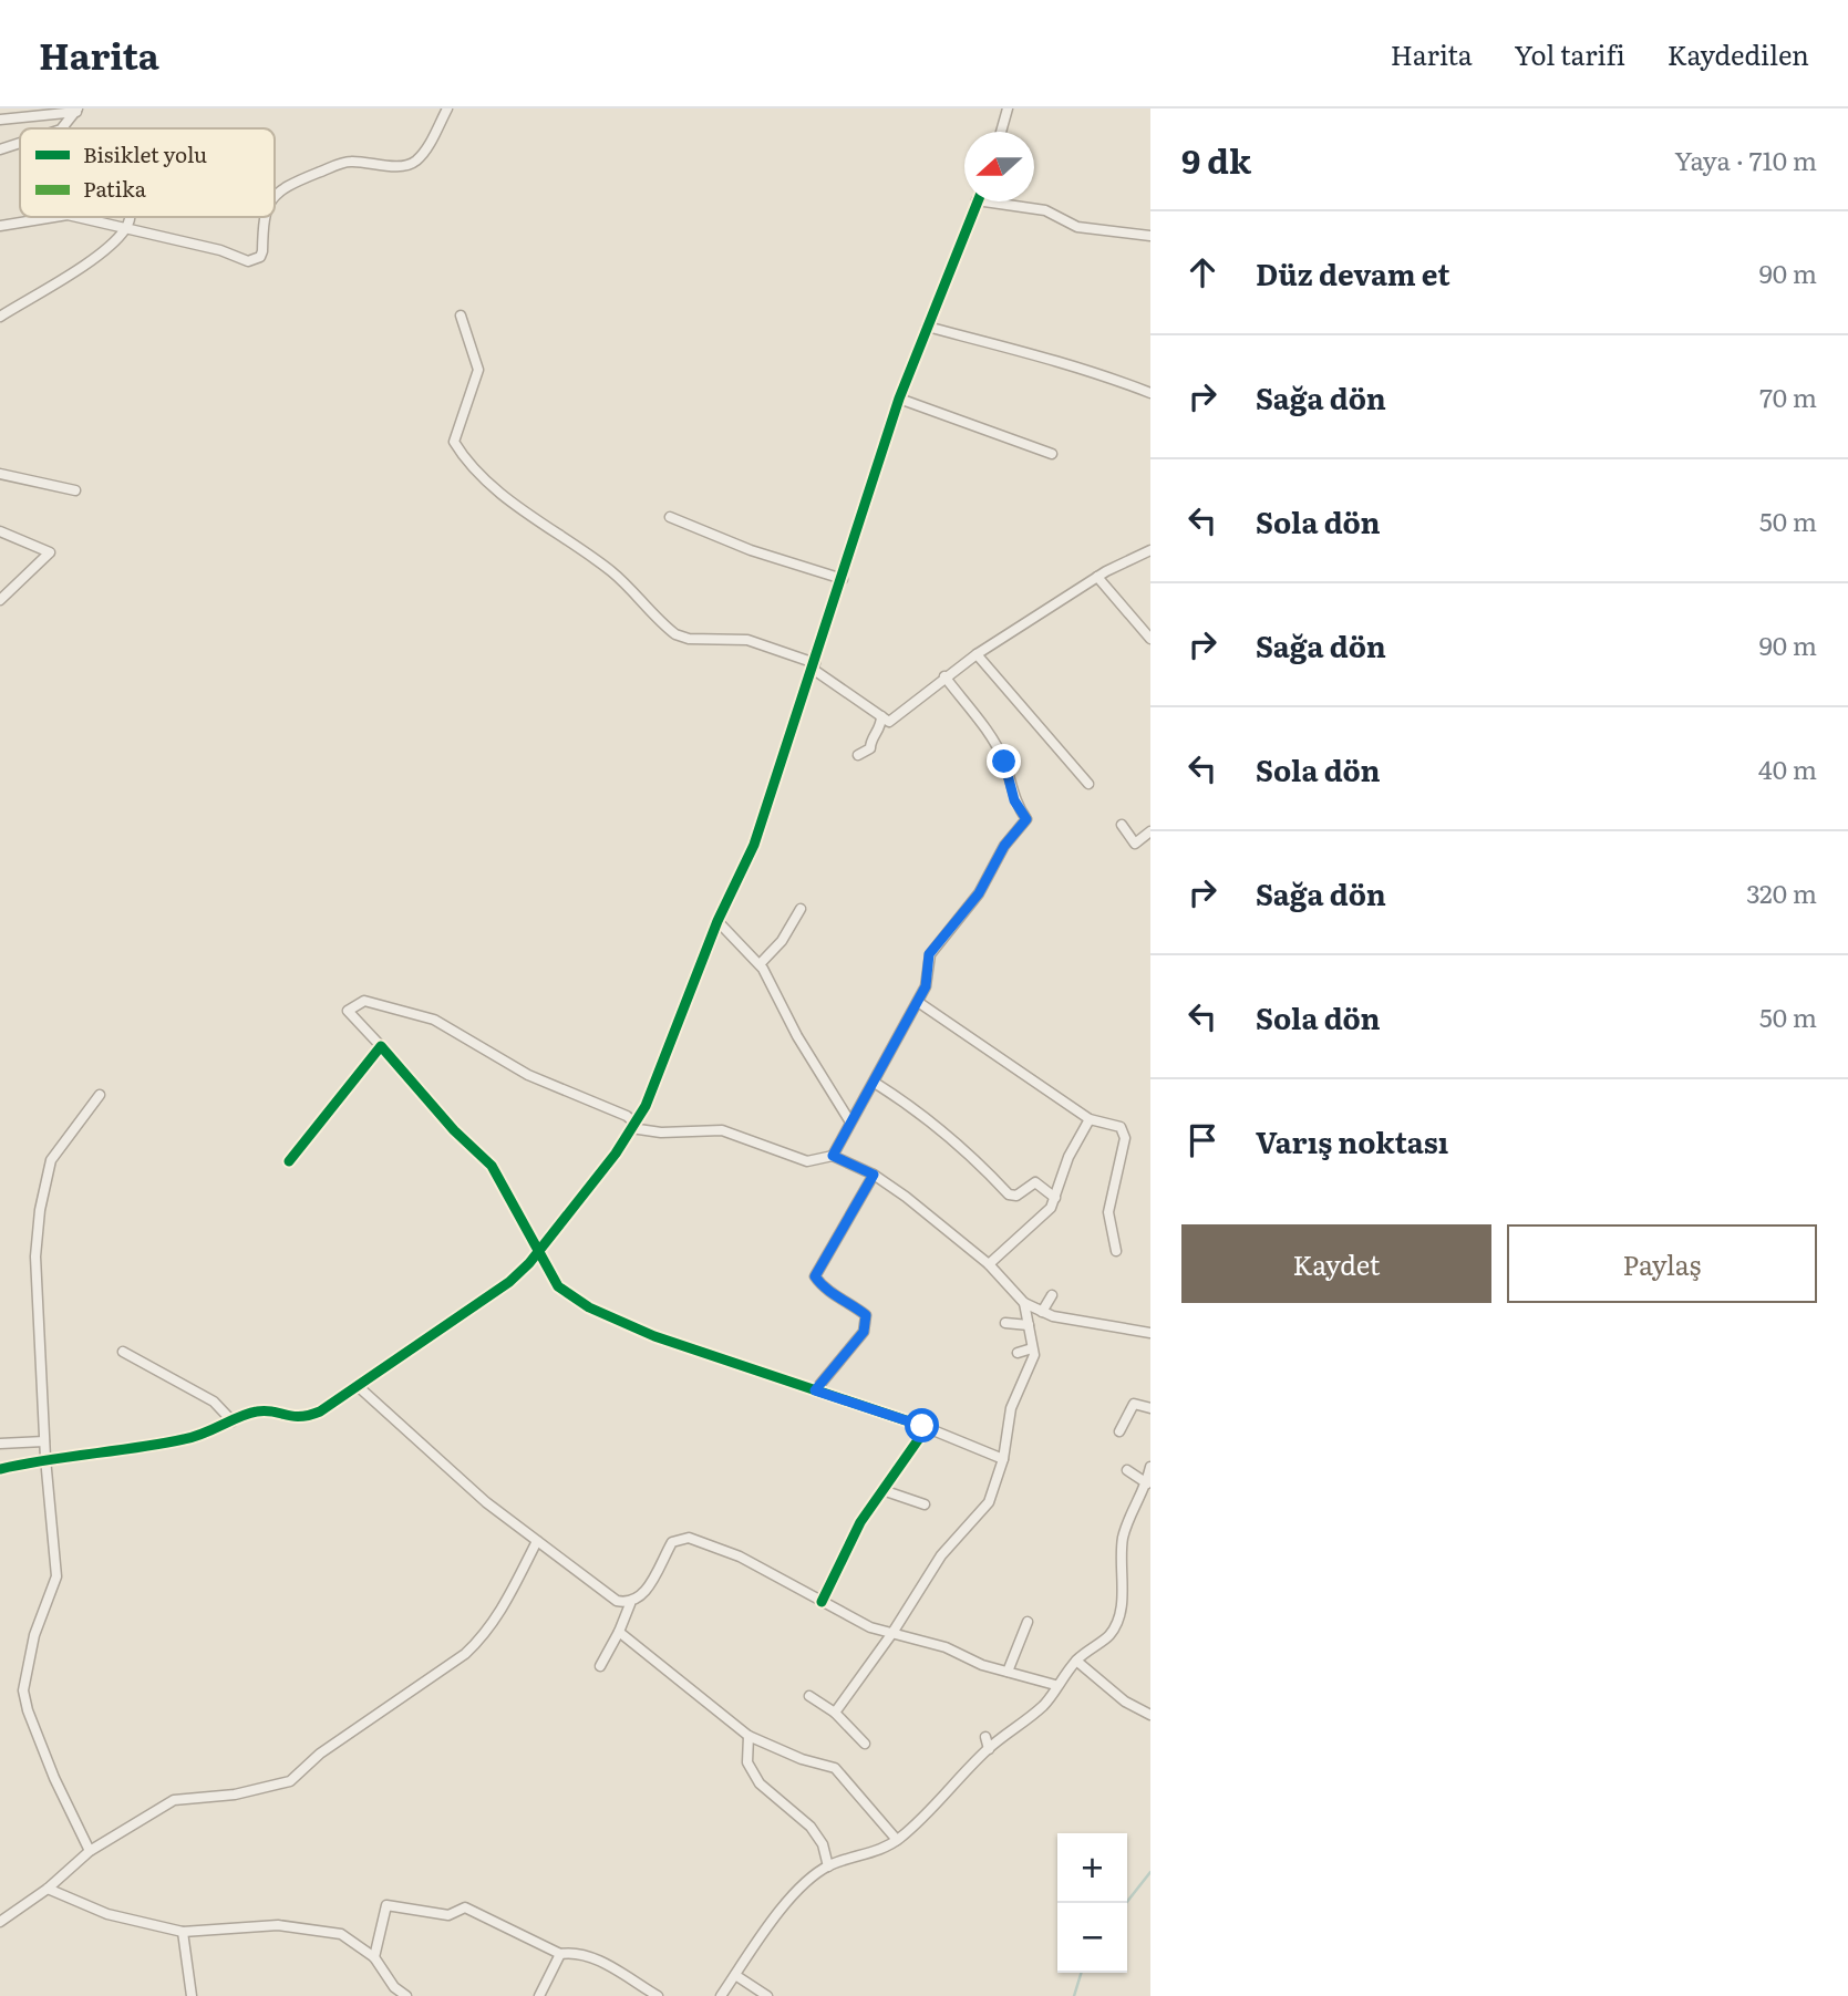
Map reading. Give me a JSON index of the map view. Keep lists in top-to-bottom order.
{
  "legend": ["Bisiklet yolu", "Patika"],
  "north": "left",
  "page": {
    "header": "Harita",
    "nav": ["Harita", "Yol tarifi", "Kaydedilen"],
    "heading": ["9 dk", "Yaya · 710 m"],
    "list": [
      ["Düz devam et", "90 m"],
      ["Sağa dön", "70 m"],
      ["Sola dön", "50 m"],
      ["Sağa dön", "90 m"],
      ["Sola dön", "40 m"],
      ["Sağa dön", "320 m"],
      ["Sola dön", "50 m"],
      "Varış noktası"
    ],
    "buttons": ["Kaydet", "Paylaş"],
    "map_buttons": ["+", "−"]
  }
}
